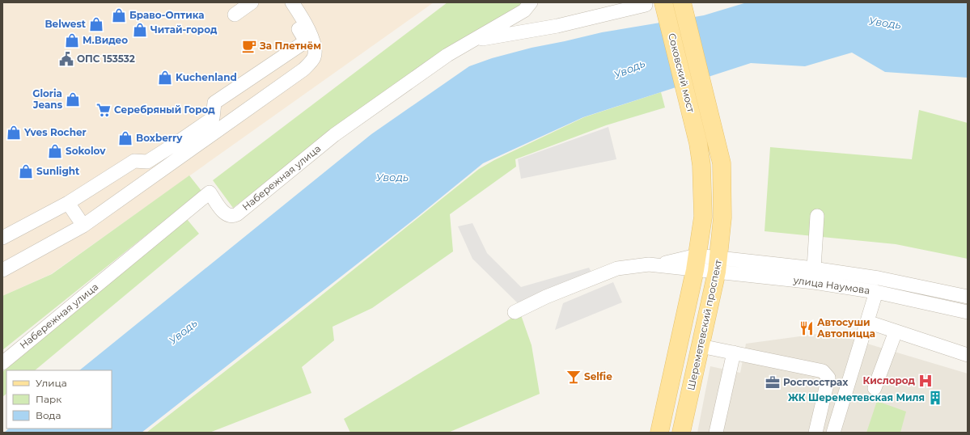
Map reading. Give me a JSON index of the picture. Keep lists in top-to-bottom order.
{
  "streets": {
    "main road": ["Соковский мост", "Шереметевский проспект"],
    "street": ["Набережная улица", "улица Наумова"]
  },
  "crossings": [
    ["Соковский мост", "улица Наумова"],
    ["Соковский мост", "Шереметевский проспект"],
    ["улица Наумова", "Шереметевский проспект"]
  ],
  "water": ["Уводь"],
  "places": {
    "shop": [
      "Браво-Оптика",
      "Belwest",
      "Читай-город",
      "М.Видео",
      "Kuchenland",
      "Gloria Jeans",
      "Yves Rocher",
      "Boxberry",
      "Sokolov",
      "Sunlight"
    ],
    "cafe": ["За Плетнём"],
    "public building": ["ОПС 153532"],
    "supermarket": ["Серебряный Город"],
    "restaurant": ["Автосуши Автопицца"],
    "bar": ["Selfie"],
    "hospital": ["Кислород"],
    "office": ["Росгосстрах"],
    "building": ["ЖК Шереметевская Миля"]
  },
  "legend": ["Улица", "Парк", "Вода"]
}
